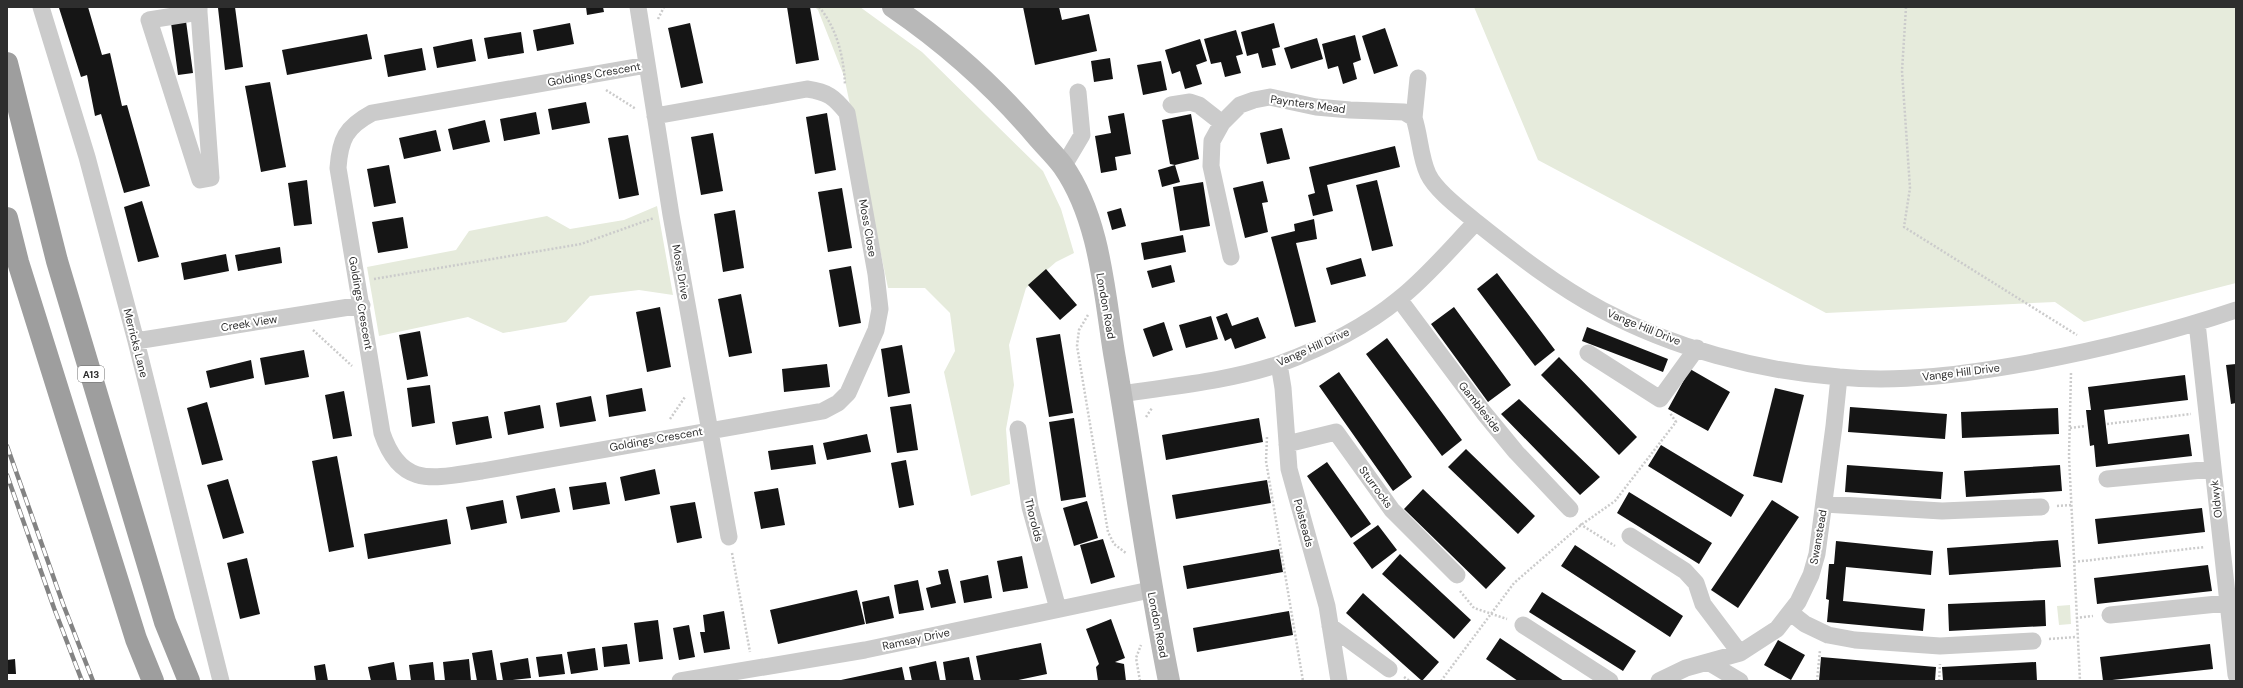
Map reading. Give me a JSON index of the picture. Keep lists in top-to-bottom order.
{
  "streets": {
    "highway": ["A13"],
    "main road": ["London Road"],
    "street": [
      "Goldings Crescent",
      "Paynters Mead",
      "Moss Close",
      "Moss Drive",
      "Creek View",
      "Vange Hill Drive",
      "Merricks Lane",
      "Gambleside",
      "Sturrocks",
      "Oldwyk",
      "Thorolds",
      "Polsteads",
      "Swanstead",
      "Ramsay Drive"
    ]
  },
  "crossings": [
    ["Goldings Crescent", "Moss Close"],
    ["Goldings Crescent", "Moss Drive"],
    ["Goldings Crescent", "Creek View"],
    ["Moss Close", "Moss Drive"],
    ["London Road", "Vange Hill Drive"],
    ["London Road", "Ramsay Drive"],
    ["Creek View", "Merricks Lane"],
    ["Vange Hill Drive", "Gambleside"],
    ["Vange Hill Drive", "Oldwyk"],
    ["Vange Hill Drive", "Polsteads"],
    ["Vange Hill Drive", "Swanstead"],
    ["Sturrocks", "Polsteads"],
    ["Thorolds", "Ramsay Drive"]
  ]
}
